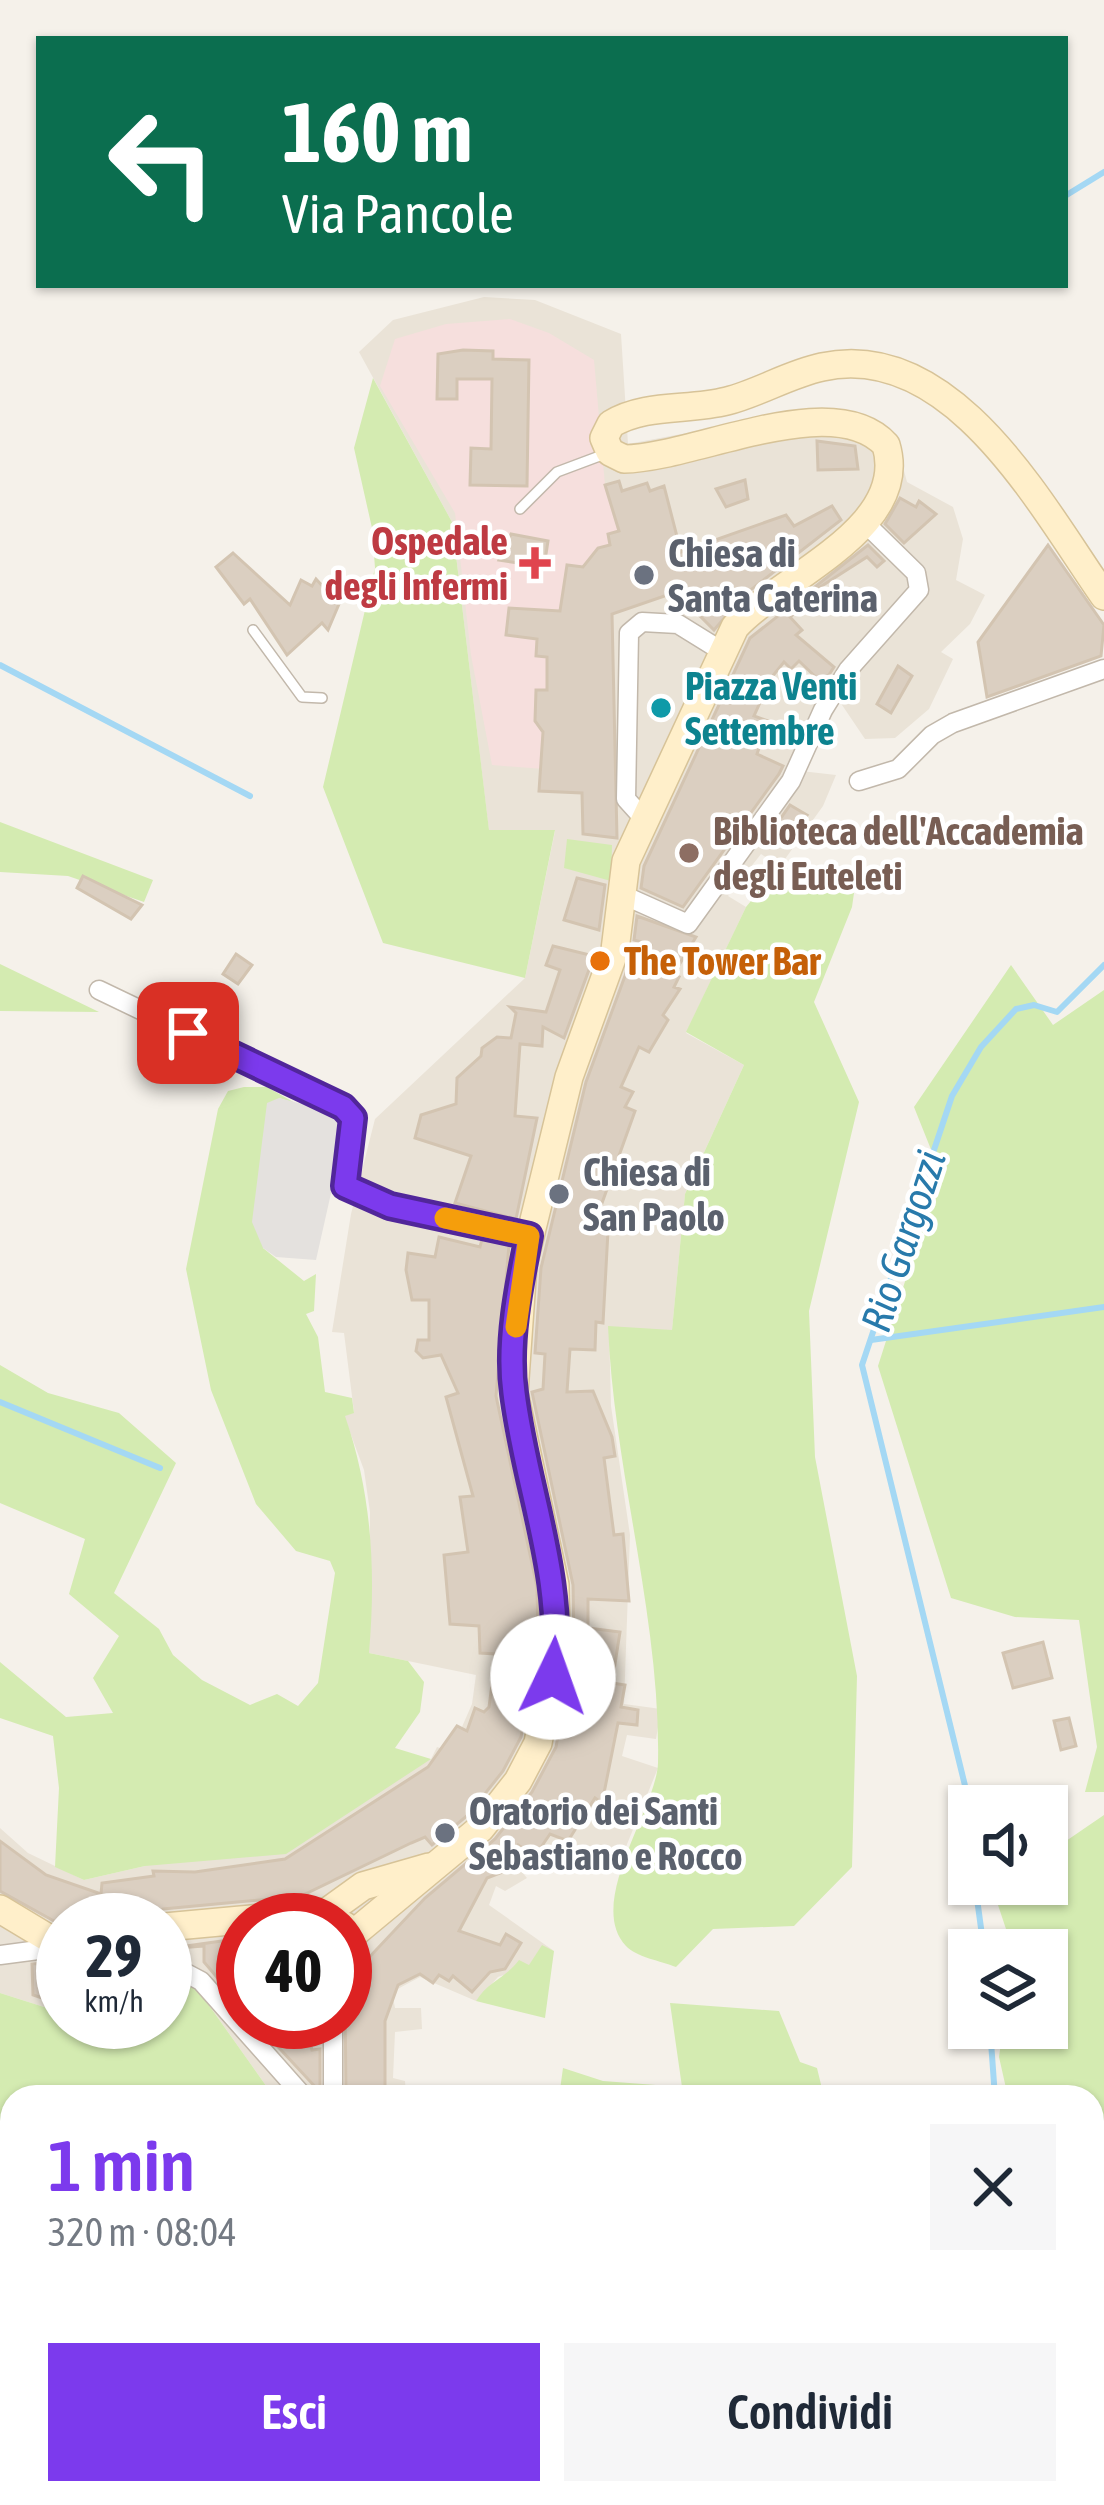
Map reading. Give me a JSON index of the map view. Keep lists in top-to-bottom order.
{
  "water": ["Rio Gargozzi"],
  "places": {
    "health": ["Ospedale degli Infermi"],
    "other": [
      "Chiesa di Santa Caterina",
      "Piazza Venti Settembre",
      "Biblioteca dell'Accademia degli Euteleti",
      "The Tower Bar",
      "Chiesa di San Paolo",
      "Oratorio dei Santi Sebastiano e Rocco"
    ]
  },
  "page": {
    "turn": ["160 m", "Via Pancole"],
    "speed": "29 km/h",
    "limit": "40",
    "heading": ["1 min", "320 m · 08:04"],
    "buttons": ["Esci", "Condividi"]
  }
}
